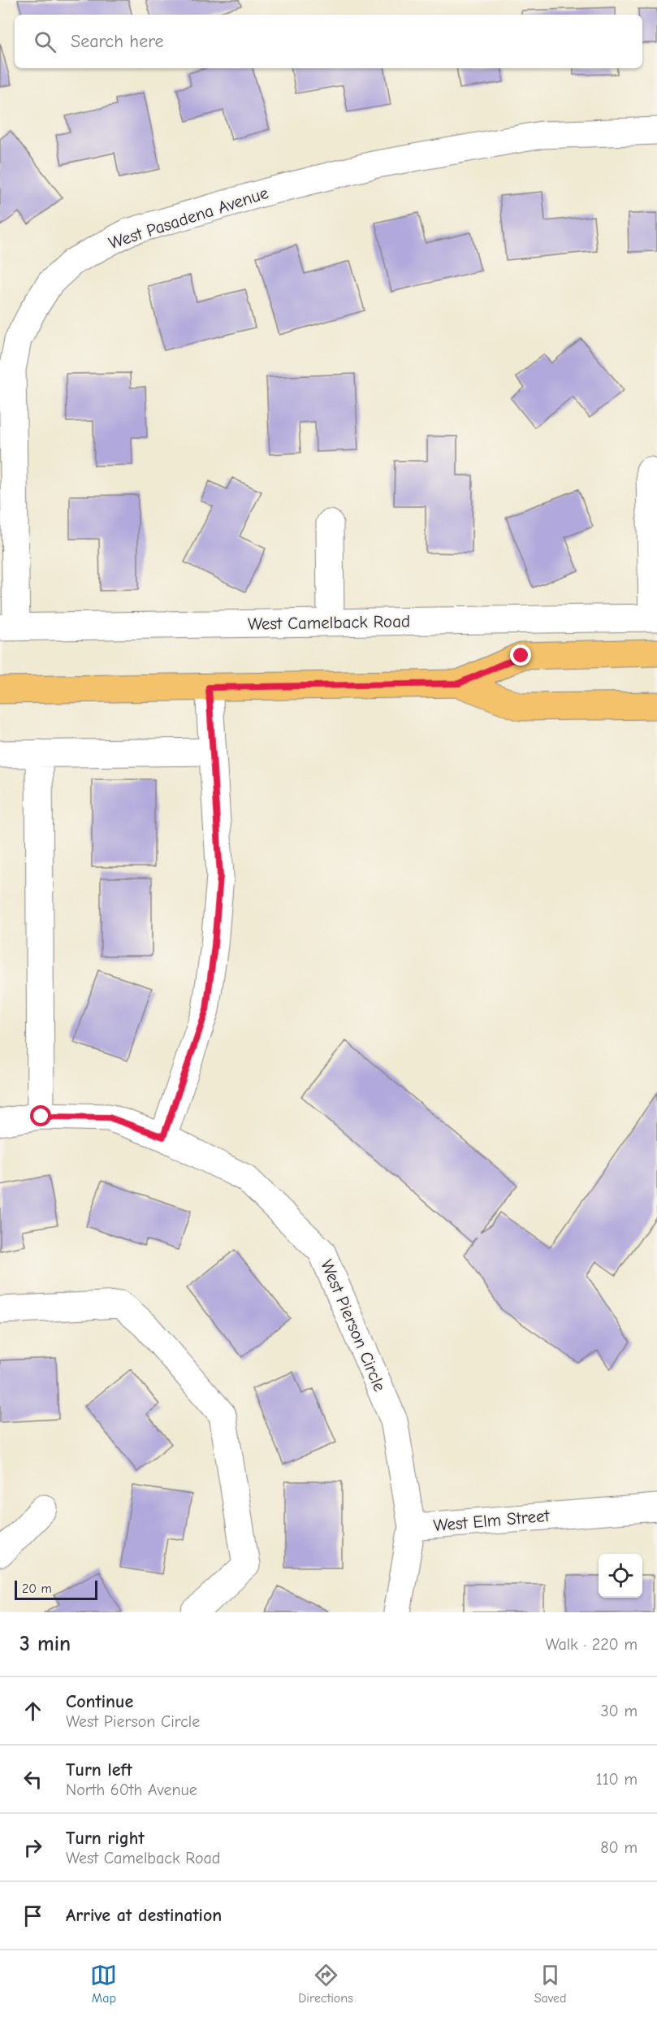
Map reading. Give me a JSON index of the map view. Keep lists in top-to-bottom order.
{
  "streets": {
    "street": [
      "West Pasadena Avenue",
      "West Camelback Road",
      "West Pierson Circle",
      "West Elm Street"
    ]
  },
  "crossings": [
    ["West Pasadena Avenue", "West Camelback Road"],
    ["West Pierson Circle", "West Elm Street"]
  ],
  "scale_bar": "20 m",
  "page": {
    "search": "Search here",
    "scale": "20 m",
    "heading": ["3 min", "Walk · 220 m"],
    "list": [
      ["Continue", "West Pierson Circle", "30 m"],
      ["Turn left", "North 60th Avenue", "110 m"],
      ["Turn right", "West Camelback Road", "80 m"],
      "Arrive at destination"
    ],
    "nav": ["Map", "Directions", "Saved"]
  }
}
